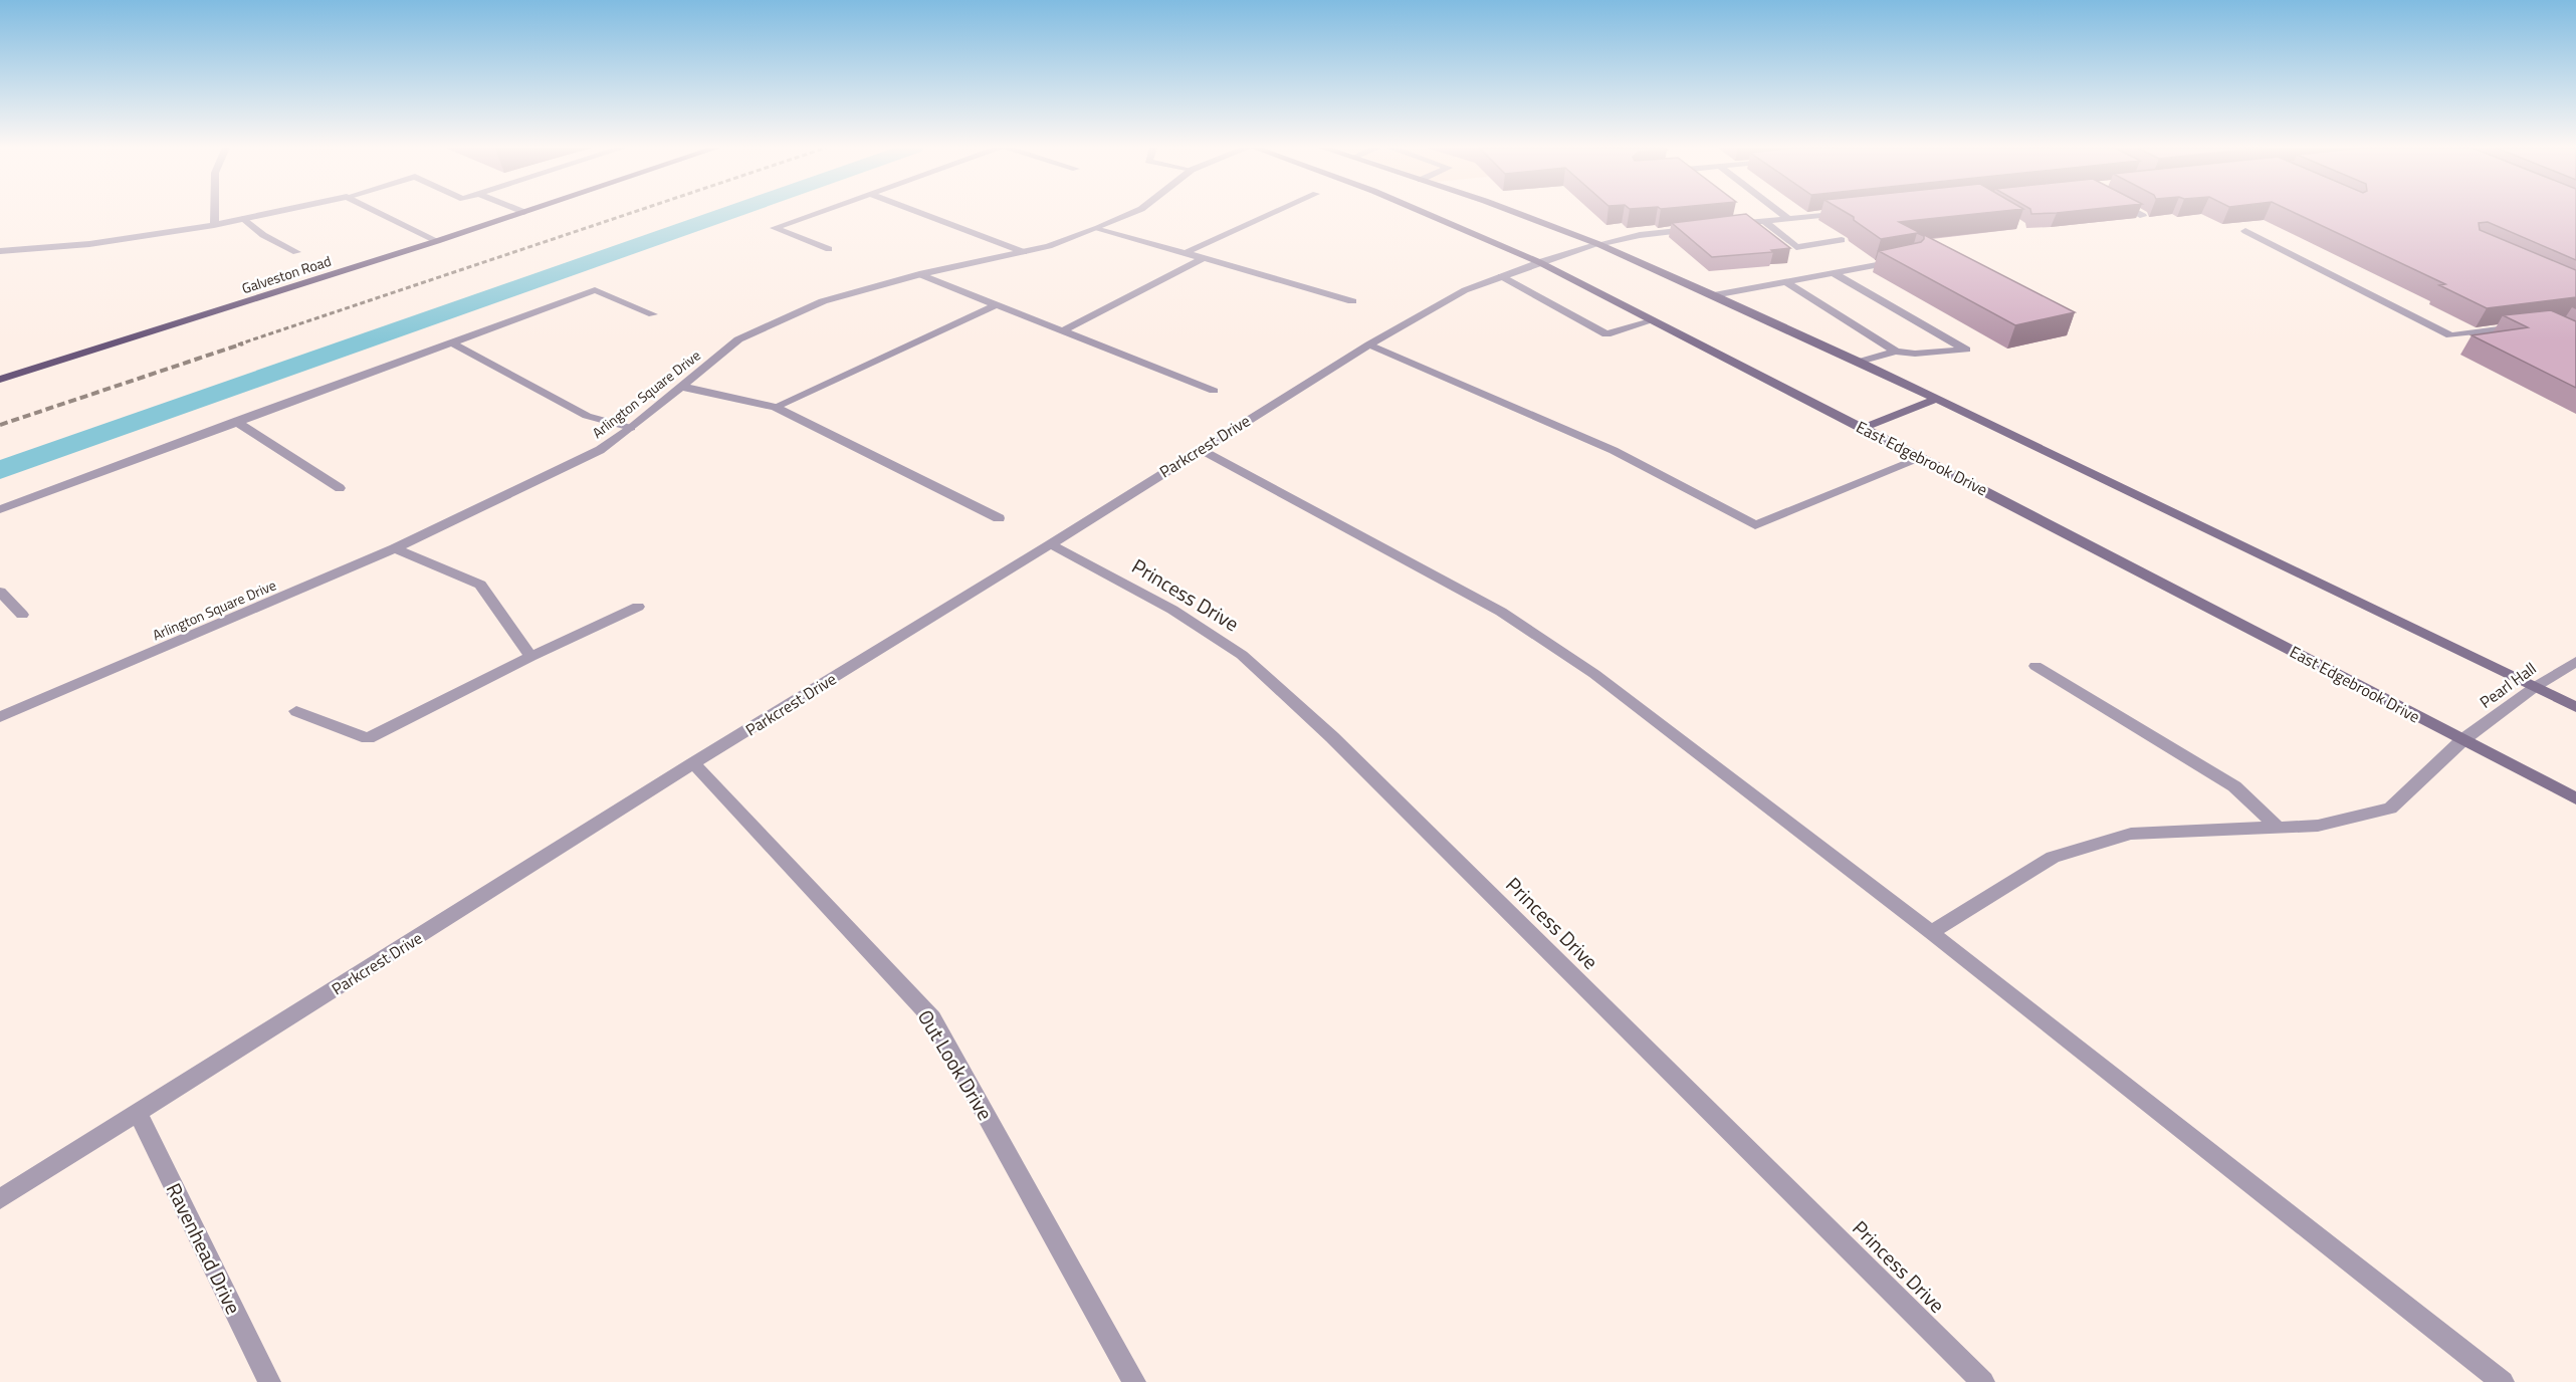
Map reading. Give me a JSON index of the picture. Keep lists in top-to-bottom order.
{
  "streets": {
    "main road": ["Galveston Road", "East Edgebrook Drive"],
    "street": [
      "Arlington Square Drive",
      "Parkcrest Drive",
      "Princess Drive",
      "Pearl Hall",
      "Out Look Drive",
      "Ravenhead Drive"
    ]
  },
  "crossings": [
    ["Parkcrest Drive", "East Edgebrook Drive"],
    ["Parkcrest Drive", "Princess Drive"],
    ["Parkcrest Drive", "Out Look Drive"],
    ["Parkcrest Drive", "Ravenhead Drive"],
    ["East Edgebrook Drive", "Pearl Hall"]
  ]
}
